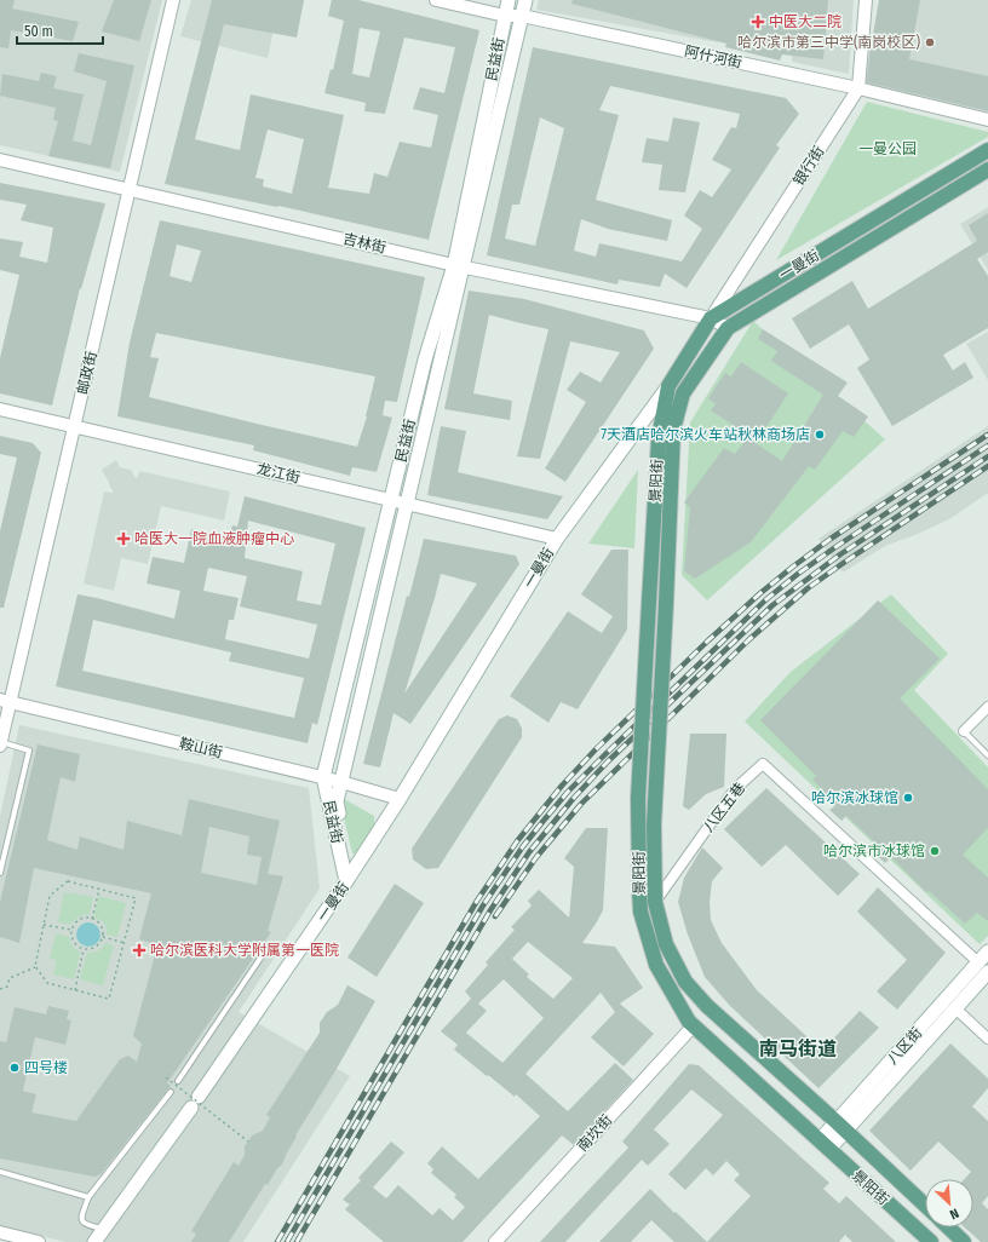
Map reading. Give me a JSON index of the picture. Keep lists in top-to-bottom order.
{
  "streets": {
    "main road": [
      "民益街",
      "一曼街",
      "景阳街",
      "八区街"
    ],
    "street": [
      "阿什河街",
      "银行街",
      "吉林街",
      "邮政街",
      "龙江街",
      "鞍山街",
      "八区五巷",
      "南坎街"
    ]
  },
  "crossings": [
    ["阿什河街", "民益街"],
    ["阿什河街", "银行街"],
    ["民益街", "吉林街"],
    ["民益街", "一曼街"],
    ["民益街", "龙江街"],
    ["民益街", "鞍山街"],
    ["银行街", "吉林街"],
    ["银行街", "一曼街"],
    ["吉林街", "一曼街"],
    ["吉林街", "邮政街"],
    ["一曼街", "龙江街"],
    ["一曼街", "景阳街"],
    ["一曼街", "鞍山街"],
    ["邮政街", "龙江街"],
    ["邮政街", "鞍山街"],
    ["景阳街", "八区五巷"],
    ["景阳街", "八区街"],
    ["景阳街", "南坎街"],
    ["八区五巷", "八区街"]
  ],
  "districts": ["南马街道"],
  "parks": ["一曼公园"],
  "places": {
    "health": ["中医大二院", "哈医大一院血液肿瘤中心", "哈尔滨医科大学附属第一医院"],
    "other": [
      "哈尔滨市第三中学(南岗校区)",
      "7天酒店哈尔滨火车站秋林商场店",
      "哈尔滨冰球馆",
      "哈尔滨市冰球馆",
      "四号楼"
    ]
  },
  "scale_bar": "50 m",
  "north": "bottom right"
}
